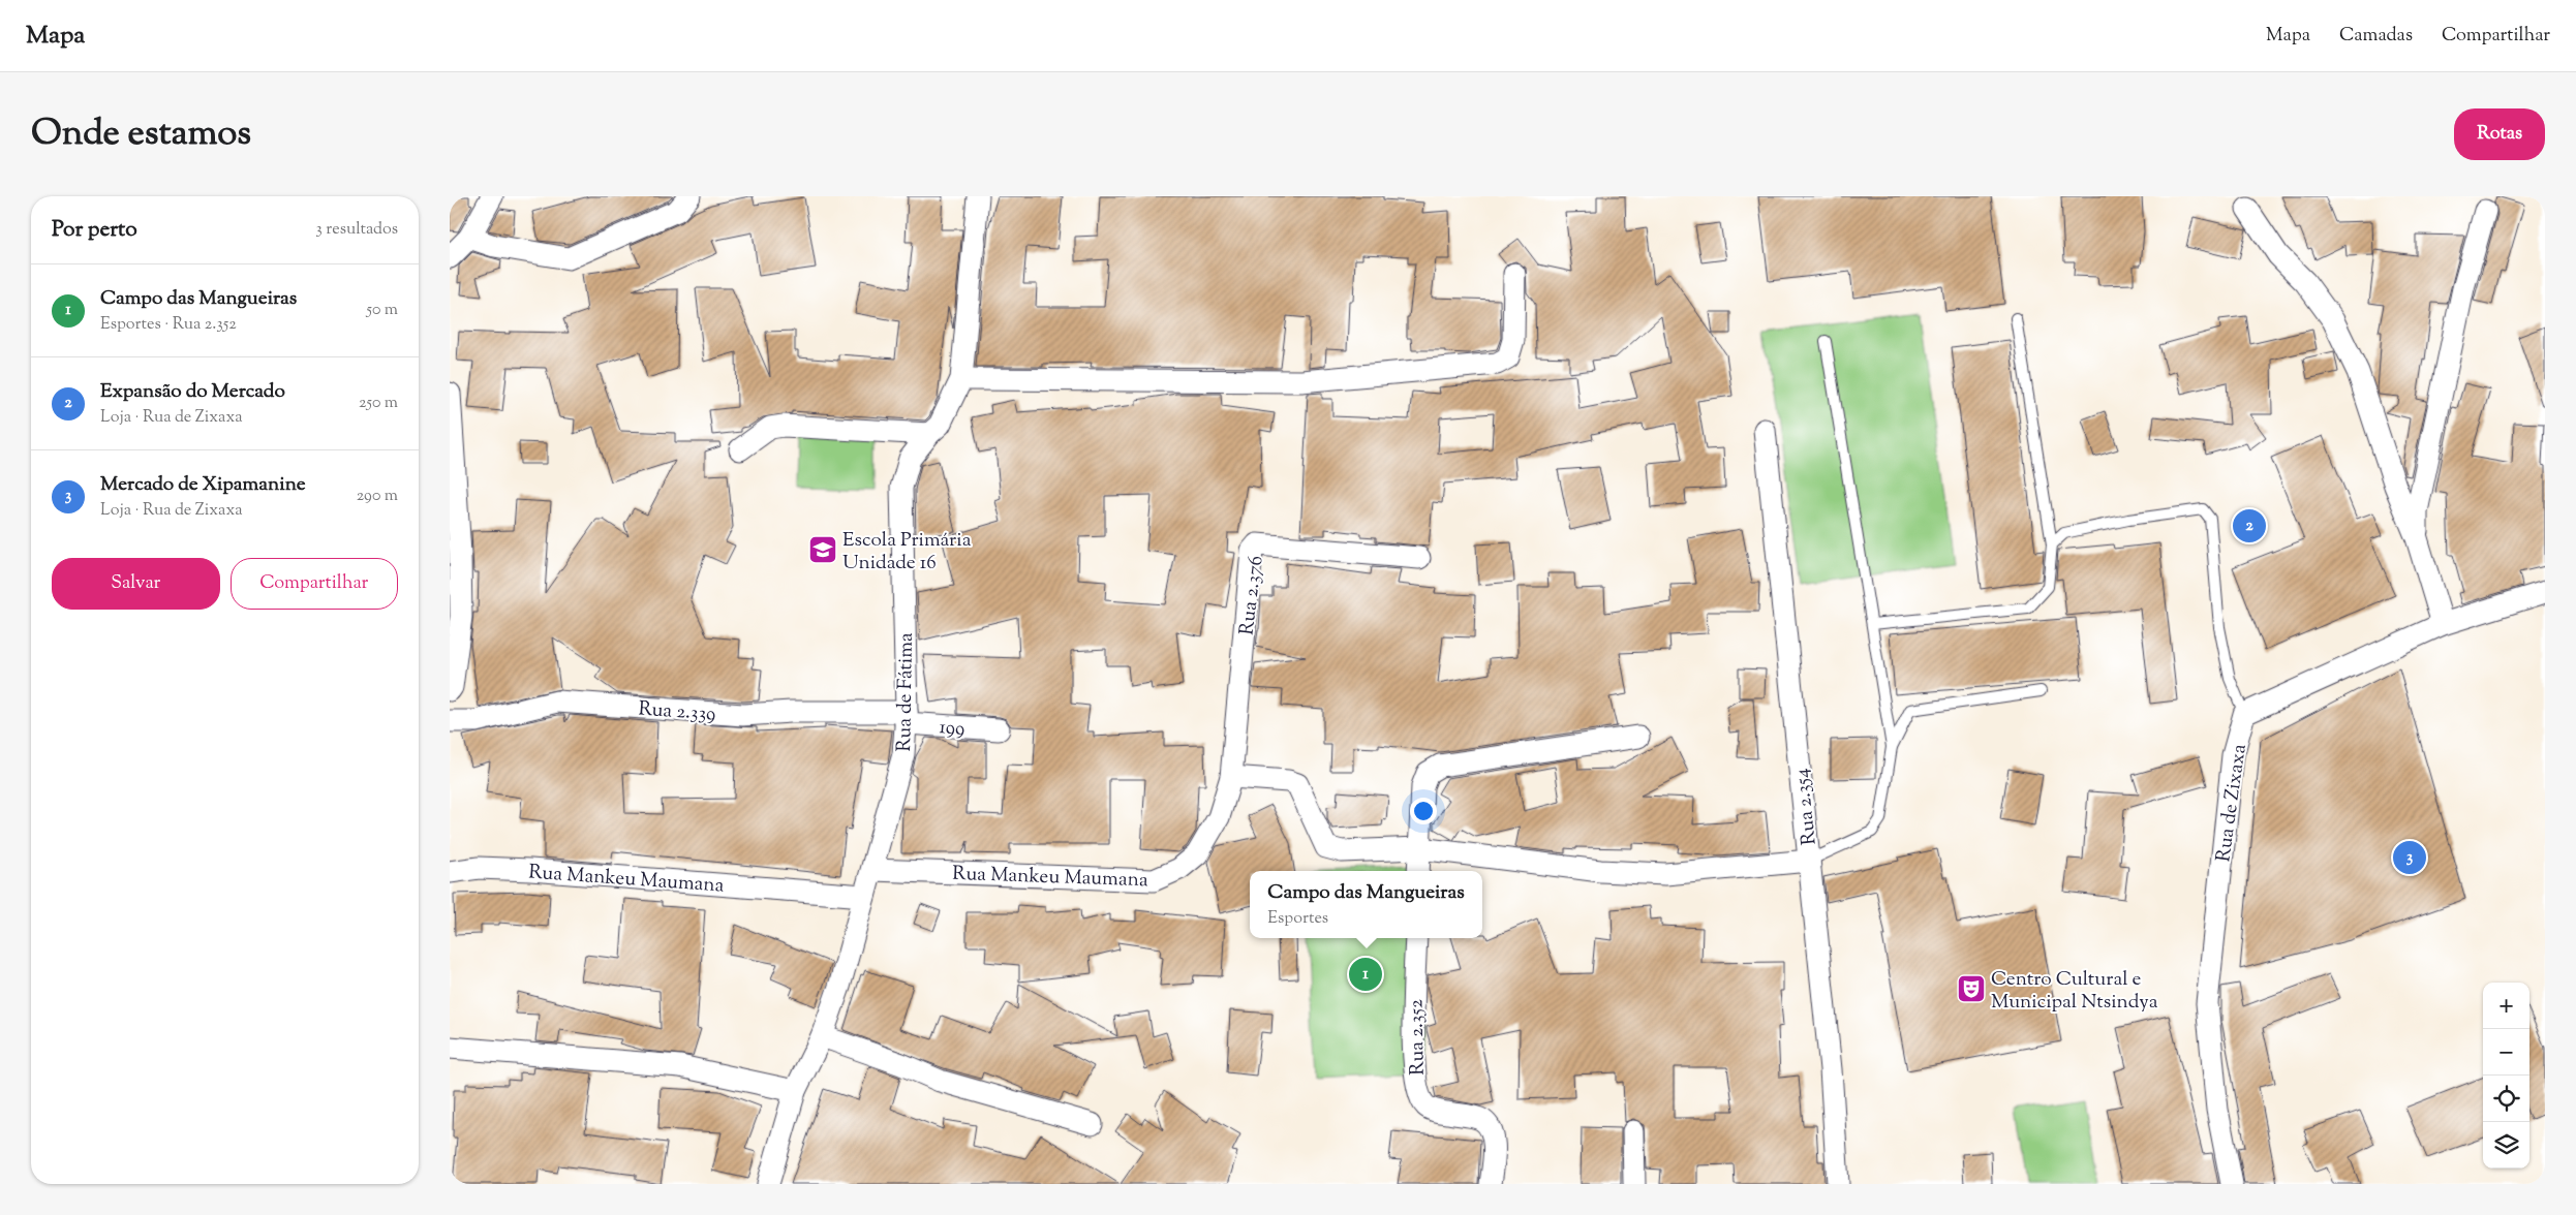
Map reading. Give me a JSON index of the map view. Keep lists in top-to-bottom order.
{
  "streets": {
    "street": [
      "Rua 2.376",
      "Rua de Fátima",
      "Rua 2.339",
      "199",
      "Rua de Zixaxa",
      "Rua 2.354",
      "Rua Mankeu Maumana",
      "Rua 2.352"
    ]
  },
  "crossings": [
    ["Rua 2.376", "Rua Mankeu Maumana"],
    ["Rua de Fátima", "Rua 2.339"],
    ["Rua de Fátima", "199"],
    ["Rua de Fátima", "Rua Mankeu Maumana"],
    ["Rua 2.339", "199"]
  ],
  "places": {
    "school or university": ["Escola Primária Unidade 16"],
    "theatre": ["Centro Cultural e Municipal Ntsindya"]
  },
  "page": {
    "header": "Mapa",
    "nav": ["Mapa", "Camadas", "Compartilhar"],
    "title": "Onde estamos",
    "buttons": [
      "Rotas",
      ["Salvar", "Compartilhar"]
    ],
    "heading": ["Por perto", "3 resultados"],
    "list": [
      {
        "mark": "1",
        "name": "Campo das Mangueiras",
        "note": "Esportes · Rua 2.352",
        "value": "50 m"
      },
      {
        "mark": "2",
        "name": "Expansão do Mercado",
        "note": "Loja · Rua de Zixaxa",
        "value": "250 m"
      },
      {
        "mark": "3",
        "name": "Mercado de Xipamanine",
        "note": "Loja · Rua de Zixaxa",
        "value": "290 m"
      }
    ],
    "pins": ["2", "3", "1"],
    "popup": ["Campo das Mangueiras", "Esportes"],
    "map_buttons": ["+", "−"]
  }
}
